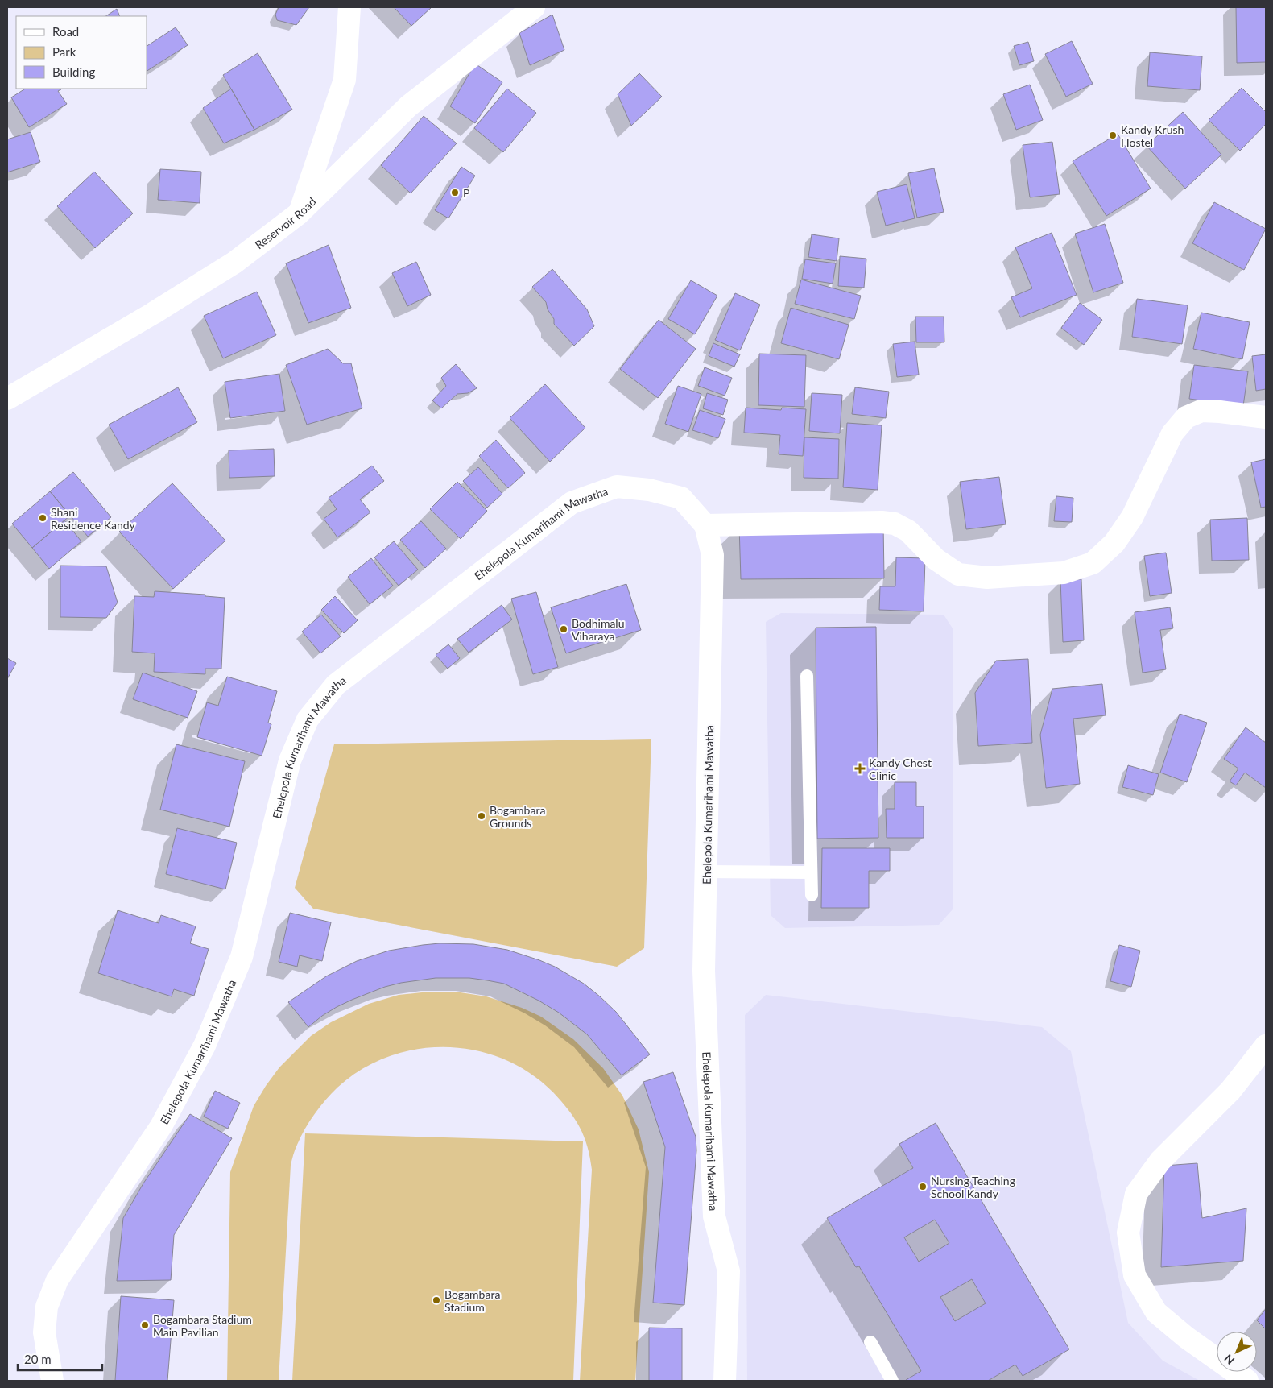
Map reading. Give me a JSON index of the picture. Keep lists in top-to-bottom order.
{
  "streets": {
    "street": ["Reservoir Road", "Ehelepola Kumarihami Mawatha"]
  },
  "places": {
    "other": [
      "Kandy Krush Hostel",
      "P",
      "Shani Residence Kandy",
      "Bodhimalu Viharaya",
      "Bogambara Grounds",
      "Nursing Teaching School Kandy",
      "Bogambara Stadium",
      "Bogambara Stadium Main Pavilian"
    ],
    "health": ["Kandy Chest Clinic"]
  },
  "legend": ["Road", "Park", "Building"],
  "scale_bar": "20 m",
  "north": "bottom left"
}
